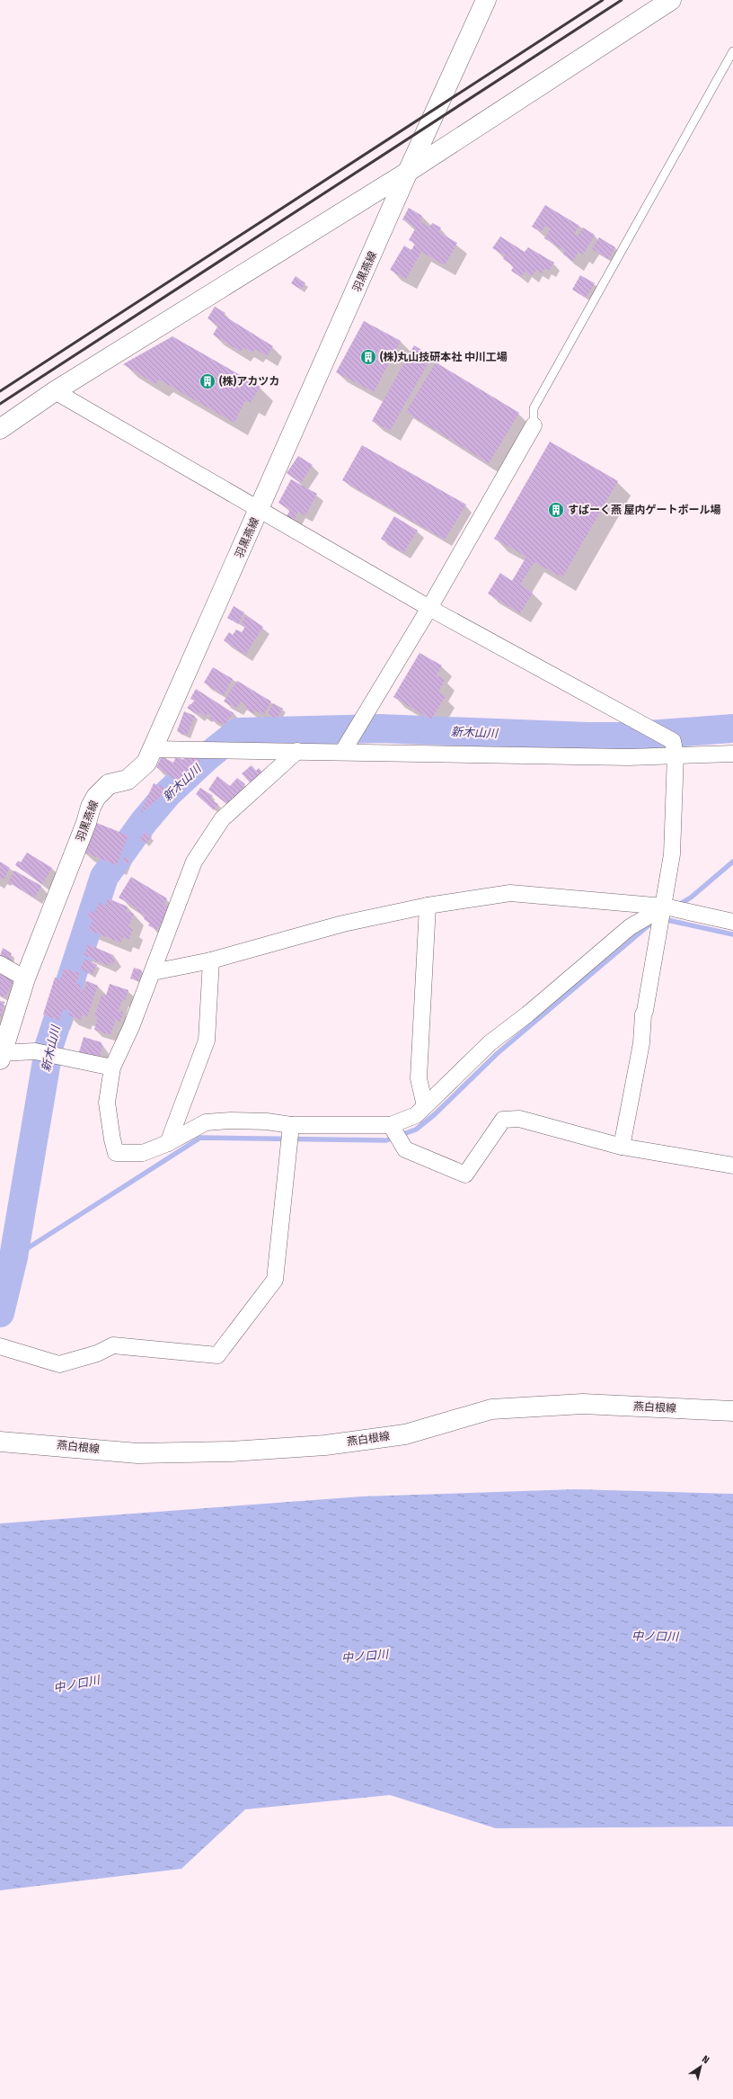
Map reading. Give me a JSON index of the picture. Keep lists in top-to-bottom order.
{
  "streets": {
    "main road": ["羽黒燕線", "燕白根線"]
  },
  "water": ["新木山川", "中ノ口川"],
  "places": {
    "building": ["(株)丸山技研本社 中川工場", "(株)アカツカ", "すぱーく燕 屋内ゲートボール場"]
  },
  "north": "top right"
}
